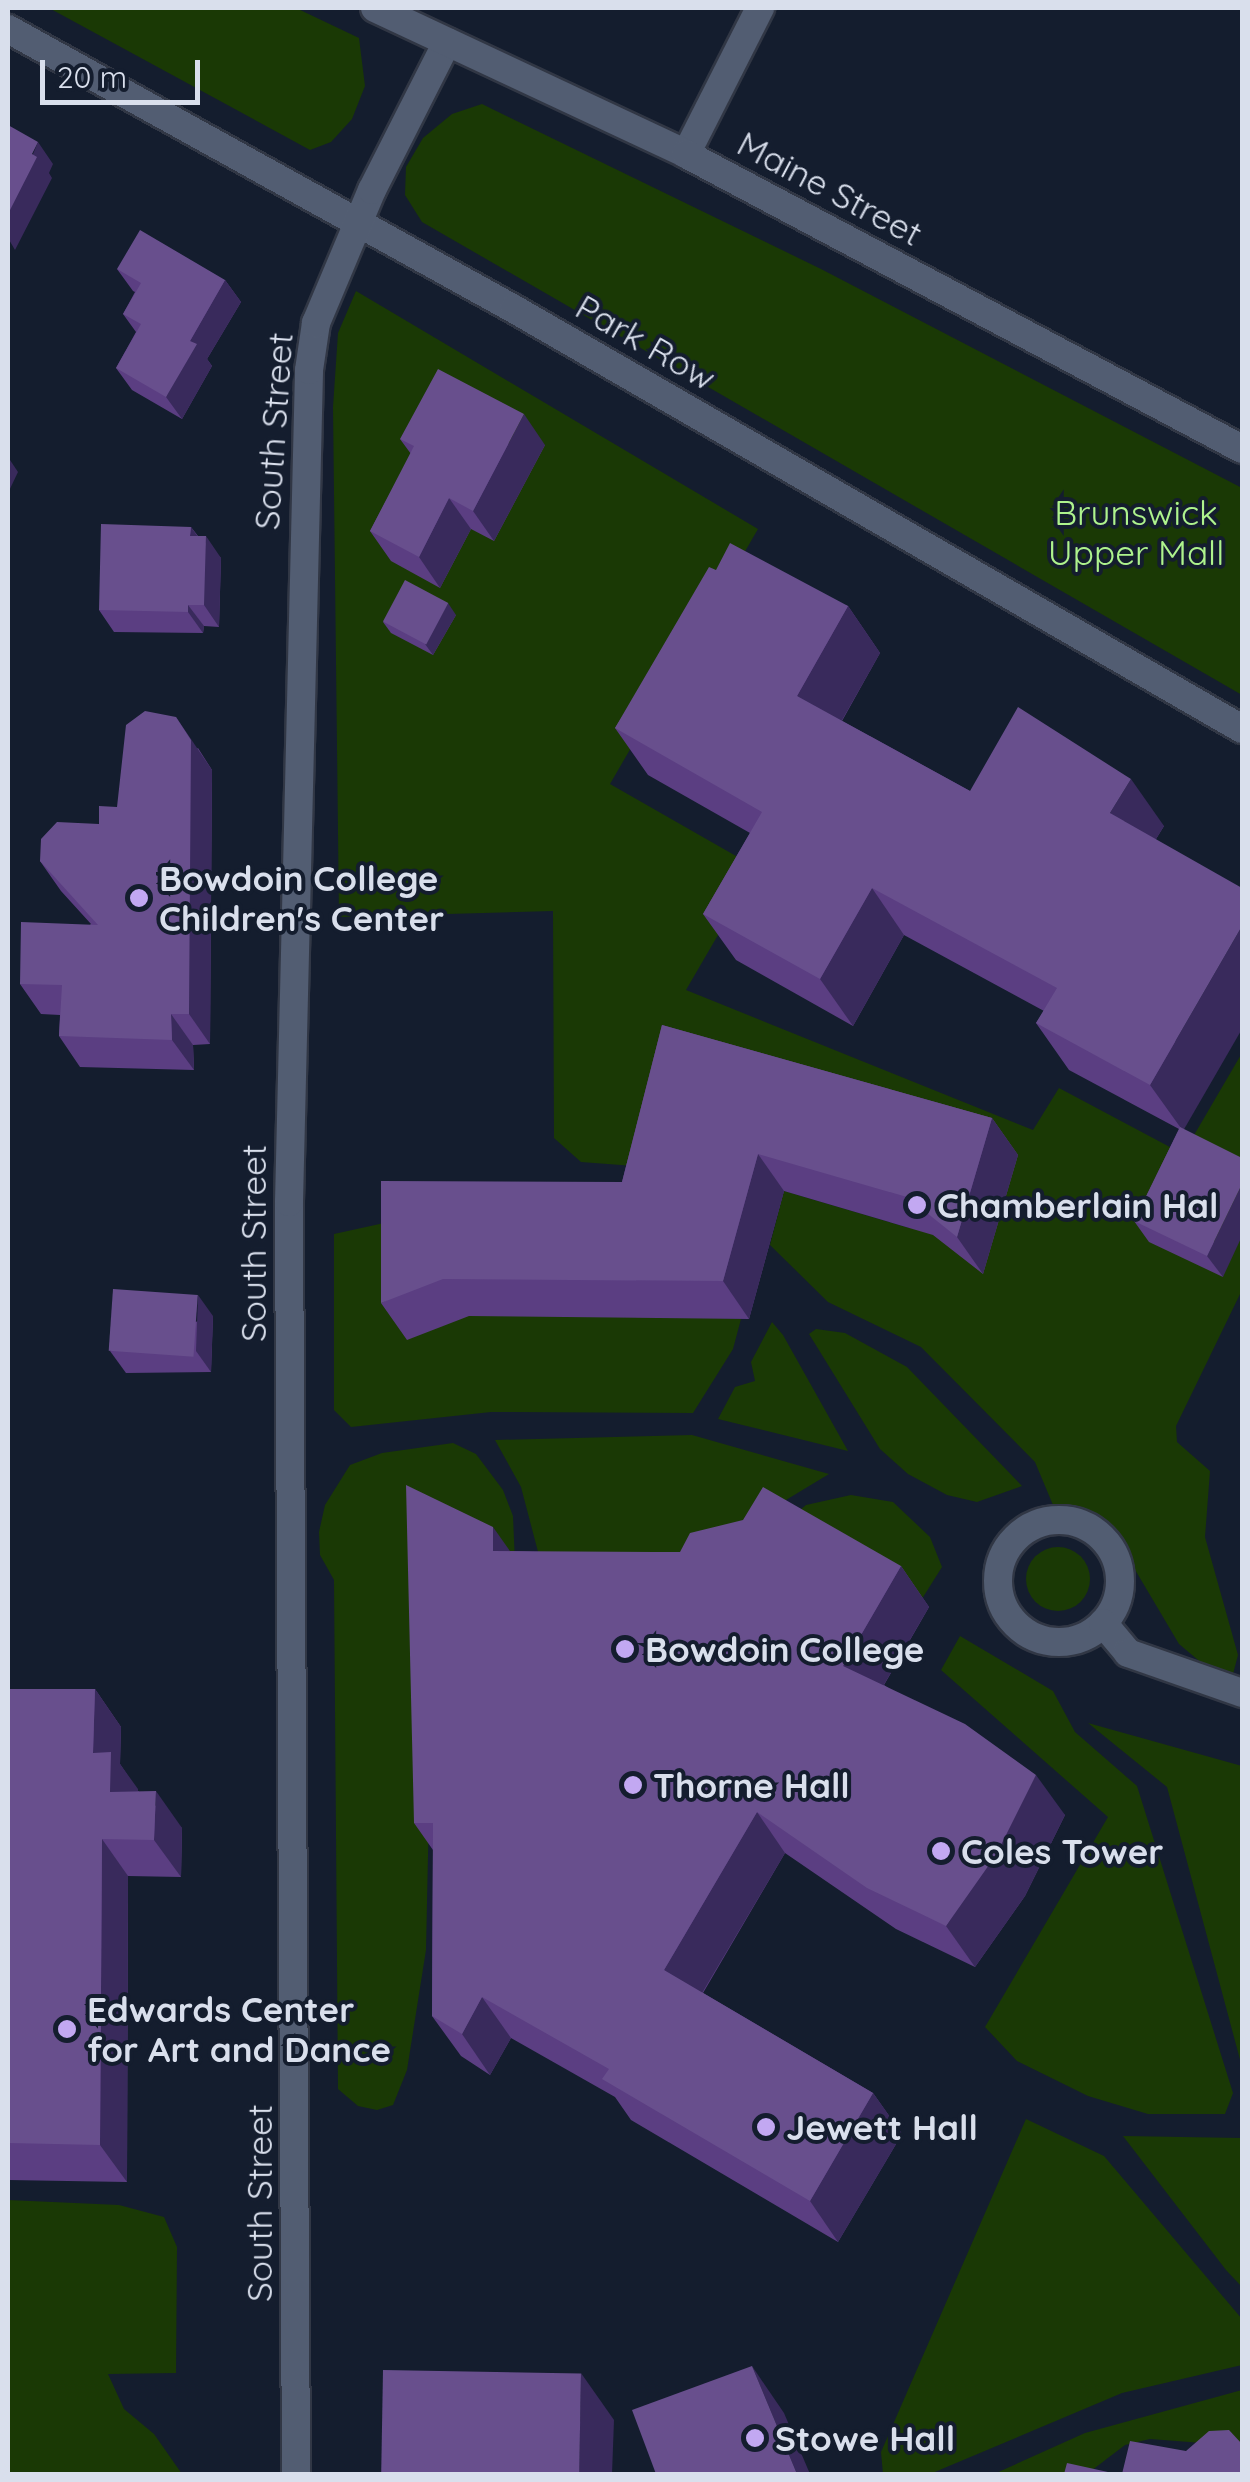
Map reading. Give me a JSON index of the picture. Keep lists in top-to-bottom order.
{
  "streets": {
    "street": ["Maine Street", "Park Row", "South Street"]
  },
  "crossings": [
    ["Maine Street", "South Street"],
    ["Park Row", "South Street"]
  ],
  "parks": ["Brunswick Upper Mall"],
  "places": [
    "Bowdoin College Children's Center",
    "Chamberlain Hal",
    "Bowdoin College",
    "Thorne Hall",
    "Coles Tower",
    "Edwards Center for Art and Dance",
    "Jewett Hall",
    "Stowe Hall"
  ],
  "scale_bar": "20 m"
}
